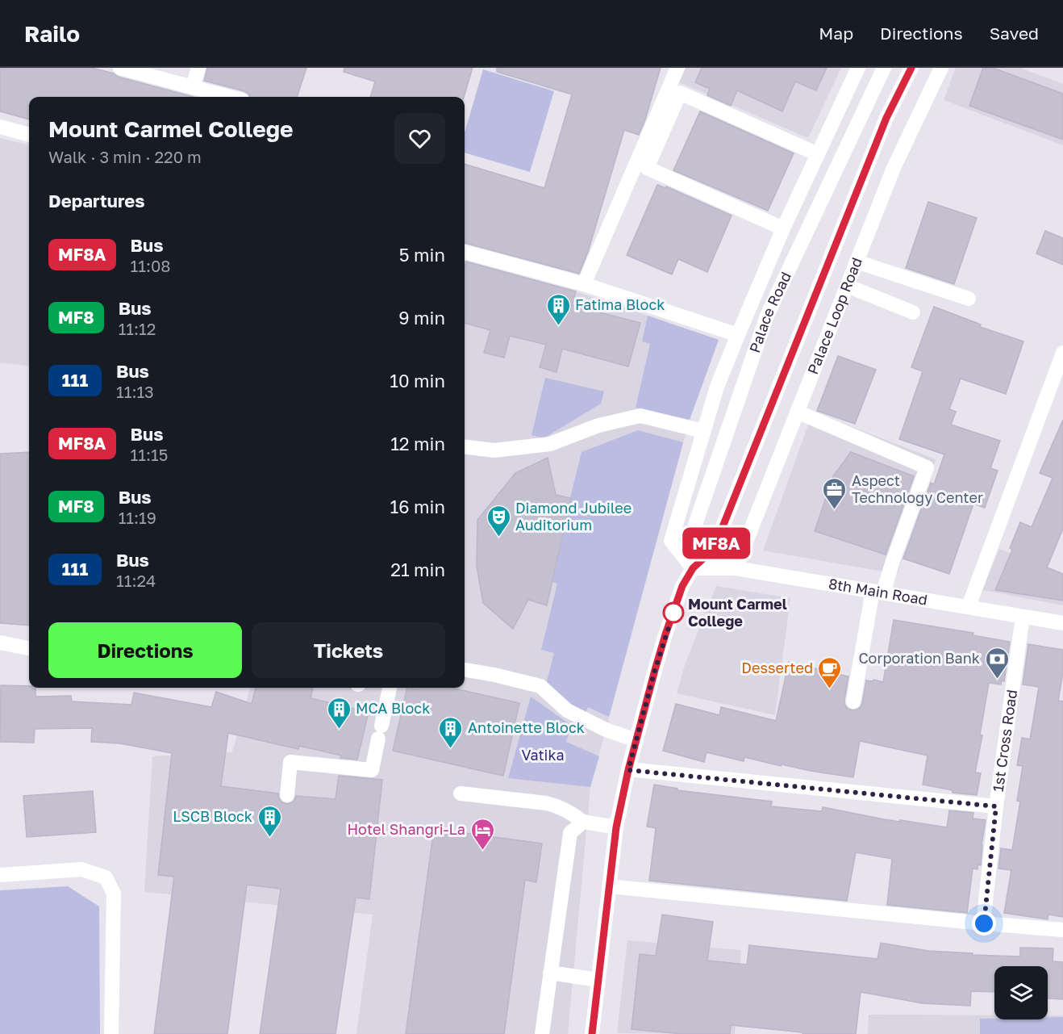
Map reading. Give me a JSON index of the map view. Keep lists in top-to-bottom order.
{
  "streets": {
    "street": [
      "Palace Road",
      "Palace Loop Road",
      "8th Main Road",
      "1st Cross Road"
    ]
  },
  "crossings": [
    ["Palace Road", "8th Main Road"],
    ["Palace Loop Road", "8th Main Road"],
    ["8th Main Road", "1st Cross Road"]
  ],
  "parks": ["Vatika"],
  "places": {
    "building": [
      "Fatima Block",
      "MCA Block",
      "Antoinette Block",
      "LSCB Block"
    ],
    "office": ["Aspect Technology Center"],
    "theatre": ["Diamond Jubilee Auditorium"],
    "other": ["Mount Carmel College"],
    "bank": ["Corporation Bank"],
    "cafe": ["Desserted"],
    "hotel": ["Hotel Shangri-La"]
  },
  "lines": ["bus line MF8A"],
  "page": {
    "header": "Railo",
    "nav": ["Map", "Directions", "Saved"],
    "on_map": "MF8A",
    "heading": [
      ["Mount Carmel College", "Walk · 3 min · 220 m"],
      "Departures"
    ],
    "list": [
      {
        "mark": "MF8A",
        "name": "Bus",
        "note": "11:08",
        "value": "5 min"
      },
      {
        "mark": "MF8",
        "name": "Bus",
        "note": "11:12",
        "value": "9 min"
      },
      {
        "mark": "111",
        "name": "Bus",
        "note": "11:13",
        "value": "10 min"
      },
      {
        "mark": "MF8A",
        "name": "Bus",
        "note": "11:15",
        "value": "12 min"
      },
      {
        "mark": "MF8",
        "name": "Bus",
        "note": "11:19",
        "value": "16 min"
      },
      {
        "mark": "111",
        "name": "Bus",
        "note": "11:24",
        "value": "21 min"
      }
    ],
    "buttons": ["Directions", "Tickets"]
  }
}
